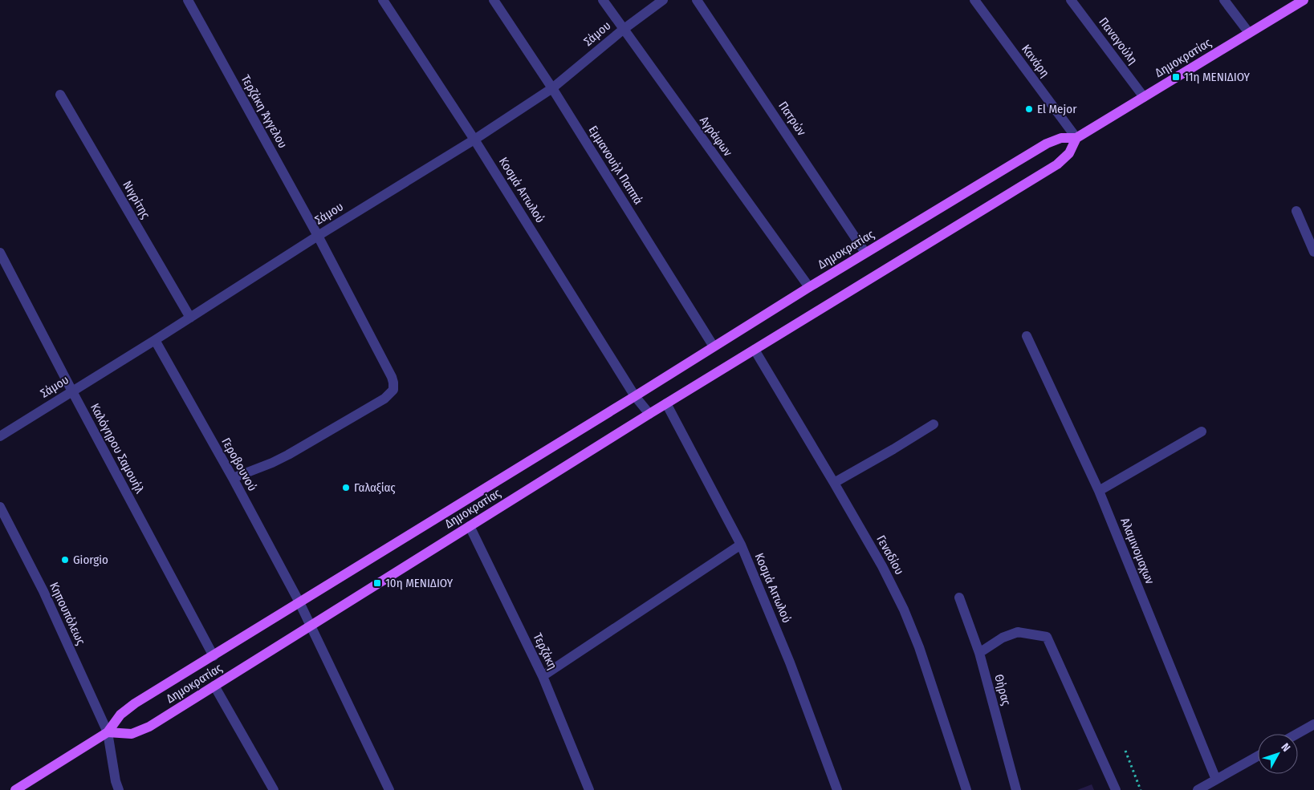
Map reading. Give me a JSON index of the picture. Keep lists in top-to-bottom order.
{
  "streets": {
    "main road": ["Δημοκρατίας"],
    "street": [
      "Σάμου",
      "Παναγούλη",
      "Κανάρη",
      "Τερζάκη Άγγελου",
      "Πατρών",
      "Αγράφων",
      "Εμμανουήλ Παππά",
      "Κοσμά Αιτωλού",
      "Νιγρίτης",
      "Καλόγηρου Σαμουήλ",
      "Γεροβουνού",
      "Αλαμινομαχων",
      "Γεναδίου",
      "Κηπουπόλεως",
      "Τερζάκη",
      "Θήρας"
    ]
  },
  "crossings": [
    ["Σάμου", "Τερζάκη Άγγελου"],
    ["Σάμου", "Αγράφων"],
    ["Σάμου", "Εμμανουήλ Παππά"],
    ["Σάμου", "Κοσμά Αιτωλού"],
    ["Σάμου", "Νιγρίτης"],
    ["Σάμου", "Καλόγηρου Σαμουήλ"],
    ["Σάμου", "Γεροβουνού"],
    ["Παναγούλη", "Δημοκρατίας"],
    ["Δημοκρατίας", "Κανάρη"],
    ["Δημοκρατίας", "Πατρών"],
    ["Δημοκρατίας", "Αγράφων"],
    ["Δημοκρατίας", "Εμμανουήλ Παππά"],
    ["Δημοκρατίας", "Κοσμά Αιτωλού"],
    ["Δημοκρατίας", "Καλόγηρου Σαμουήλ"],
    ["Δημοκρατίας", "Γεροβουνού"],
    ["Δημοκρατίας", "Γεναδίου"],
    ["Δημοκρατίας", "Κηπουπόλεως"],
    ["Δημοκρατίας", "Τερζάκη"],
    ["Τερζάκη Άγγελου", "Γεροβουνού"]
  ],
  "places": {
    "transit": ["11η ΜΕΝΙΔΙΟΥ", "10η ΜΕΝΙΔΙΟΥ"],
    "other": ["El Mejor", "Γαλαξίας", "Giorgio"]
  },
  "north": "top right"
}
